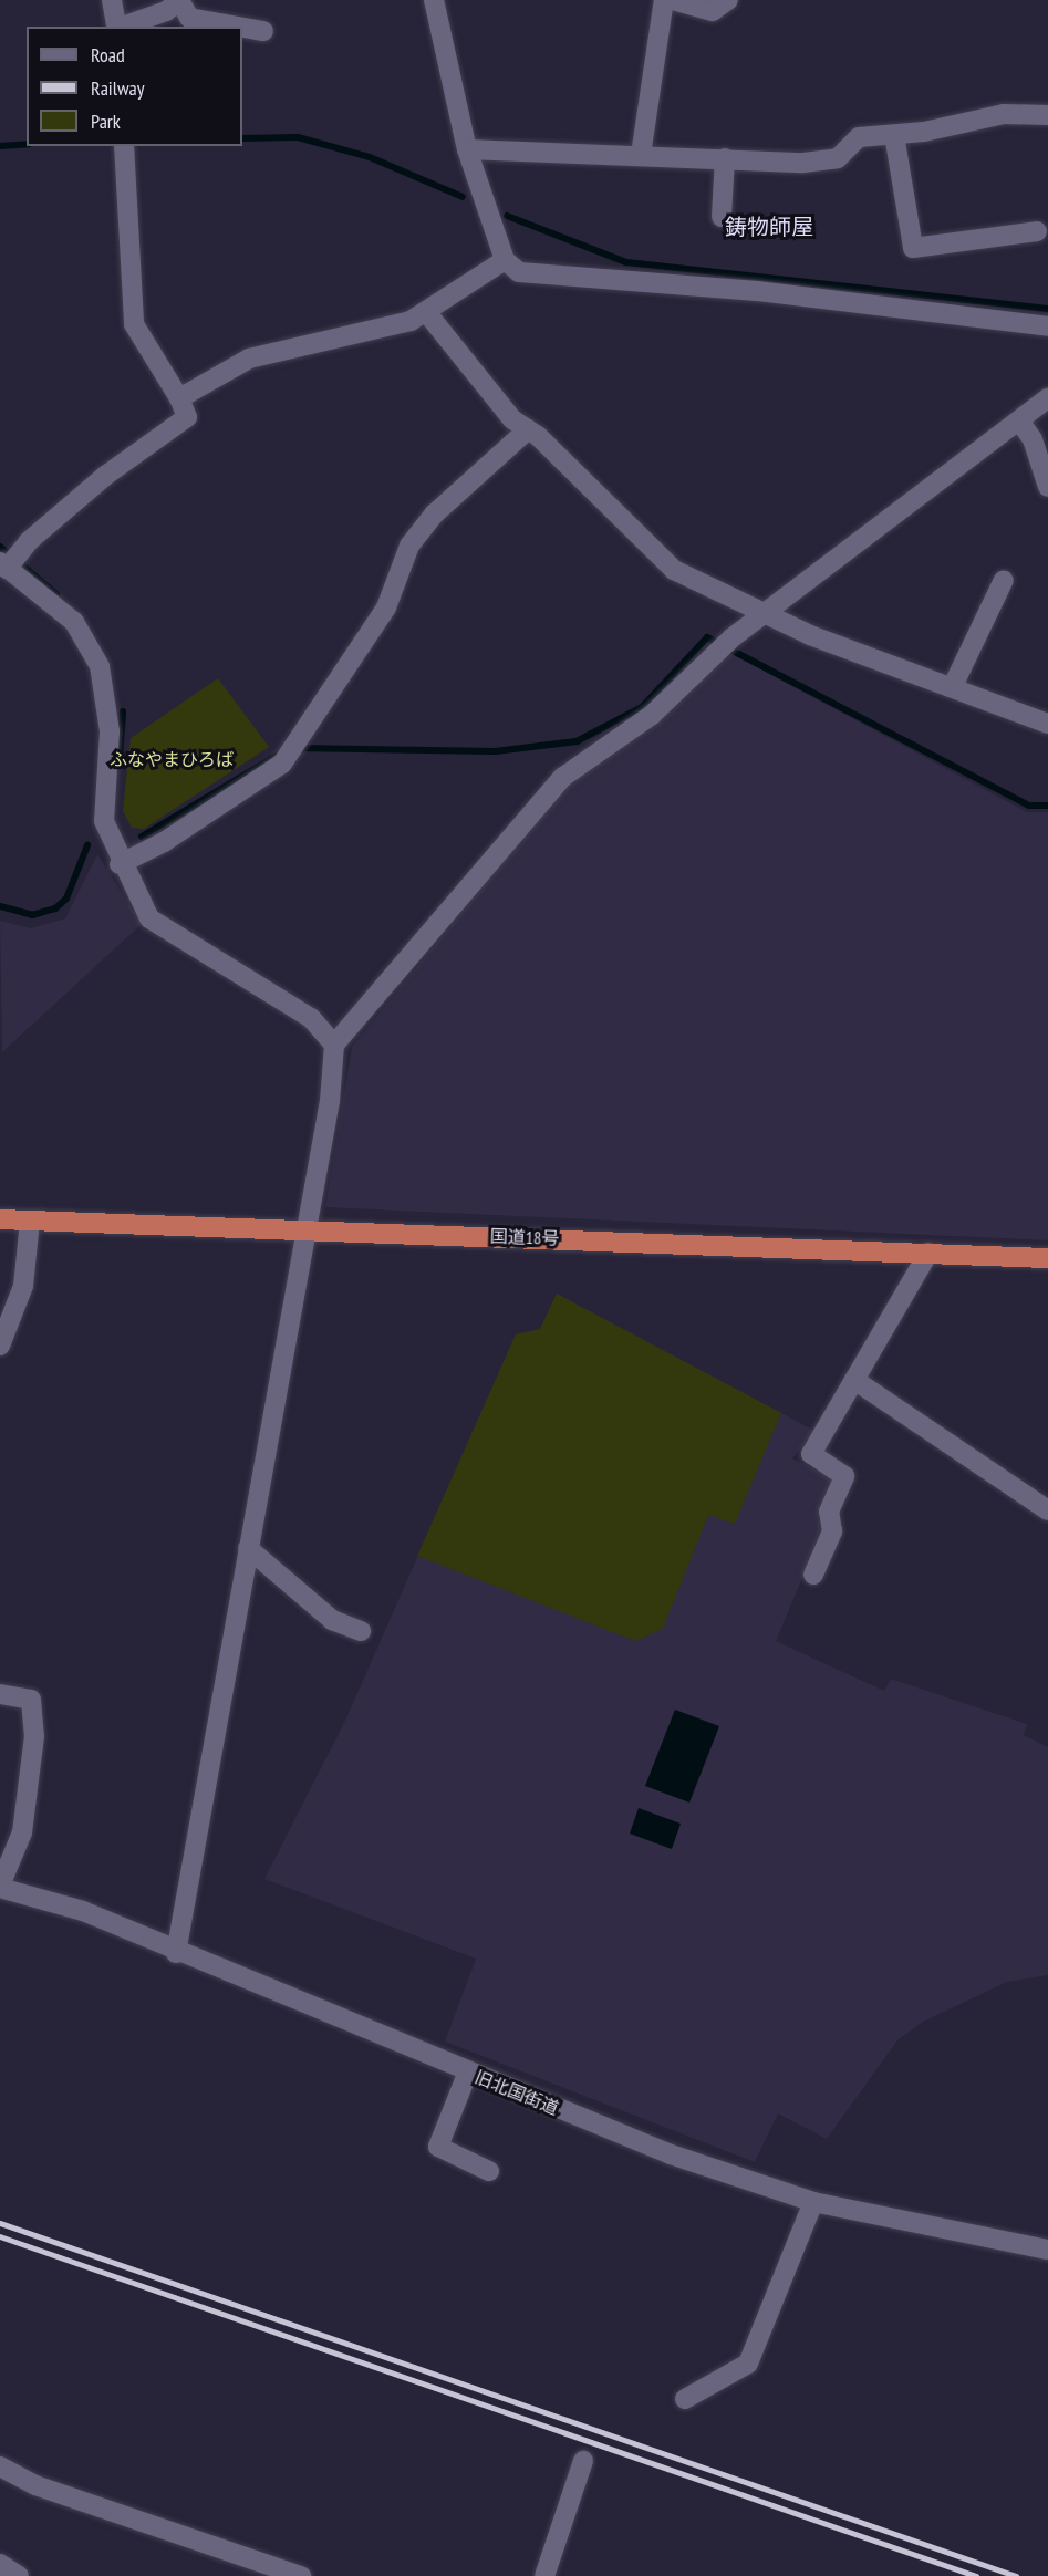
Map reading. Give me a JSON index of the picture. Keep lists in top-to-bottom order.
{
  "streets": {
    "highway": ["国道18号"],
    "street": ["旧北国街道"]
  },
  "districts": ["鋳物師屋"],
  "parks": ["ふなやまひろば"],
  "legend": ["Road", "Railway", "Park"]
}
